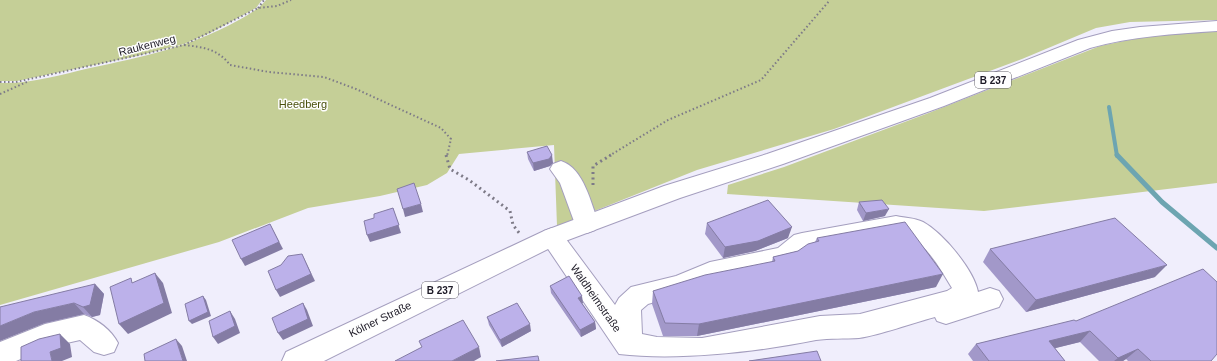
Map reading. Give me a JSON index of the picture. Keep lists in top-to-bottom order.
{
  "streets": {
    "main road": ["B 237", "Waldheimstraße", "Kölner Straße"],
    "path": ["Raukenweg"]
  },
  "crossings": [
    ["B 237", "Waldheimstraße"],
    ["B 237", "Kölner Straße"],
    ["Waldheimstraße", "Kölner Straße"]
  ],
  "parks": ["Heedberg"]
}
